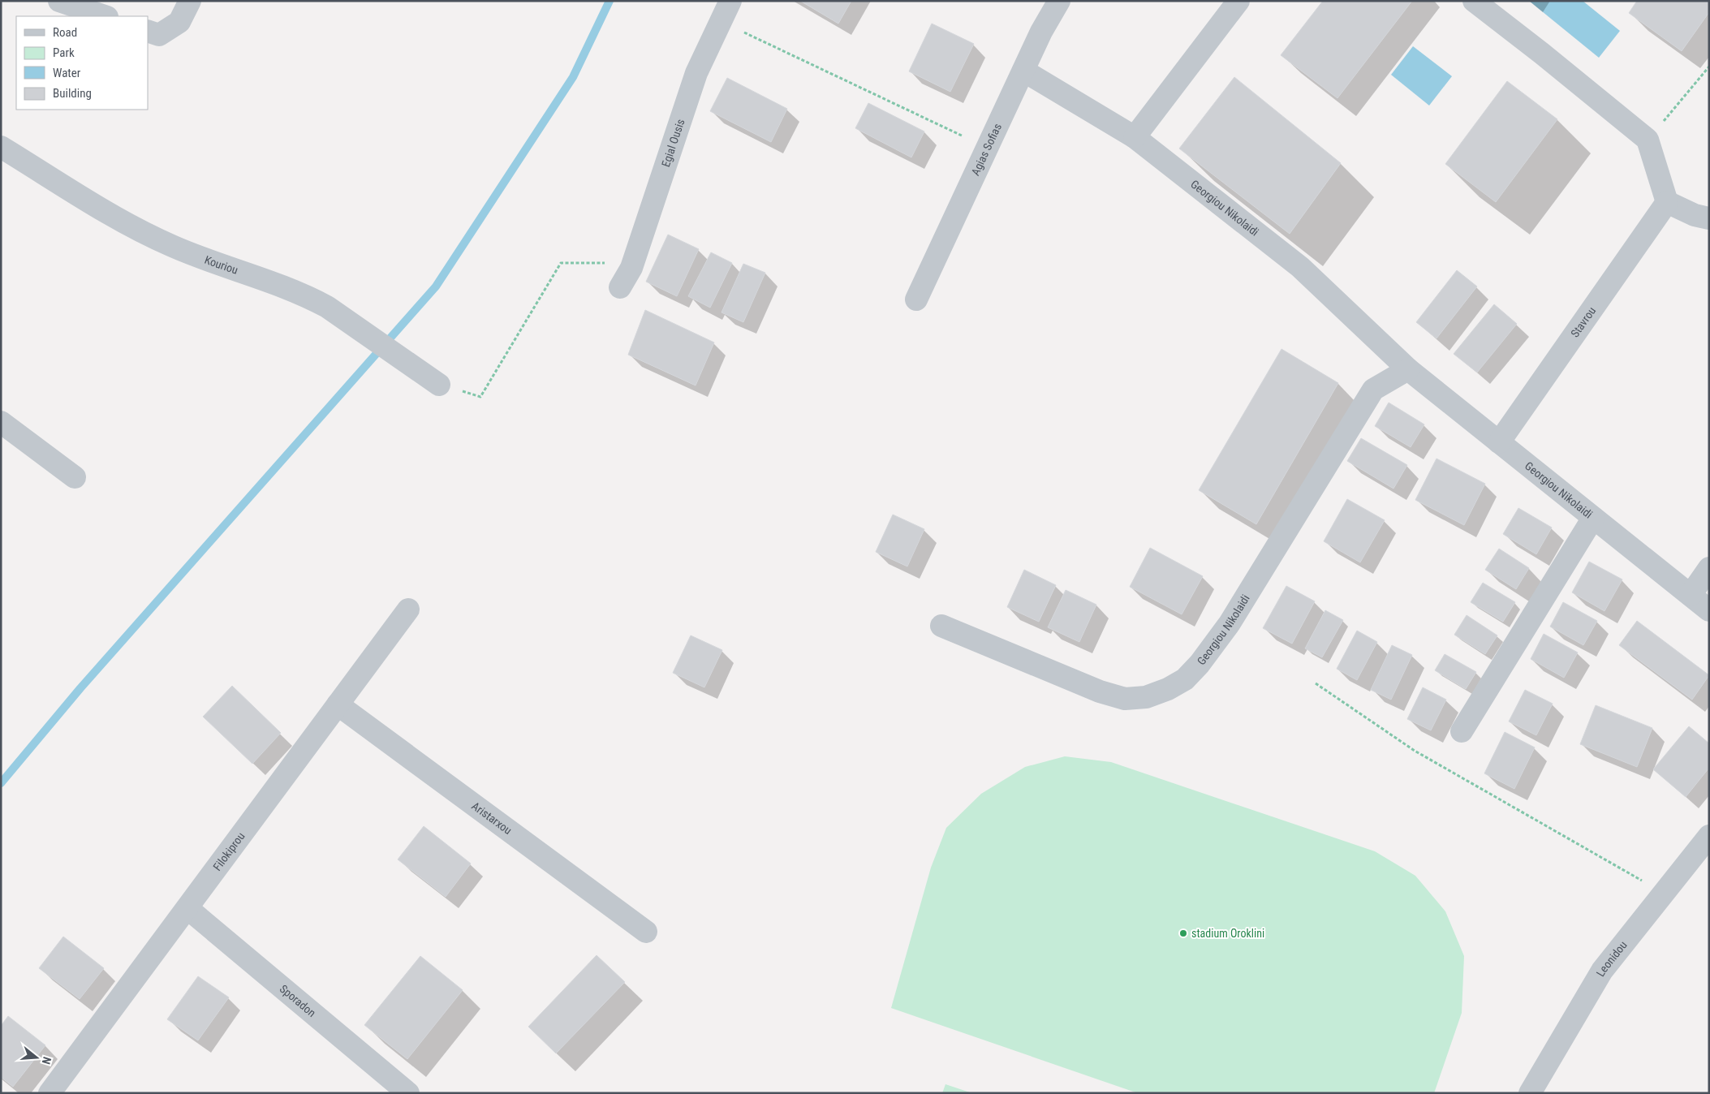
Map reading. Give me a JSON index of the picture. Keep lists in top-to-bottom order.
{
  "streets": {
    "street": [
      "Egial Ousis",
      "Agias Sofias",
      "Georgiou Nikolaidi",
      "Kouriou",
      "Stavrou",
      "Aristarxou",
      "Filokiprou",
      "Leonidou",
      "Sporadon"
    ]
  },
  "crossings": [
    ["Agias Sofias", "Georgiou Nikolaidi"],
    ["Georgiou Nikolaidi", "Stavrou"],
    ["Aristarxou", "Filokiprou"],
    ["Filokiprou", "Sporadon"]
  ],
  "places": ["stadium Oroklini"],
  "legend": [
    "Road",
    "Park",
    "Water",
    "Building"
  ],
  "north": "right"
}
